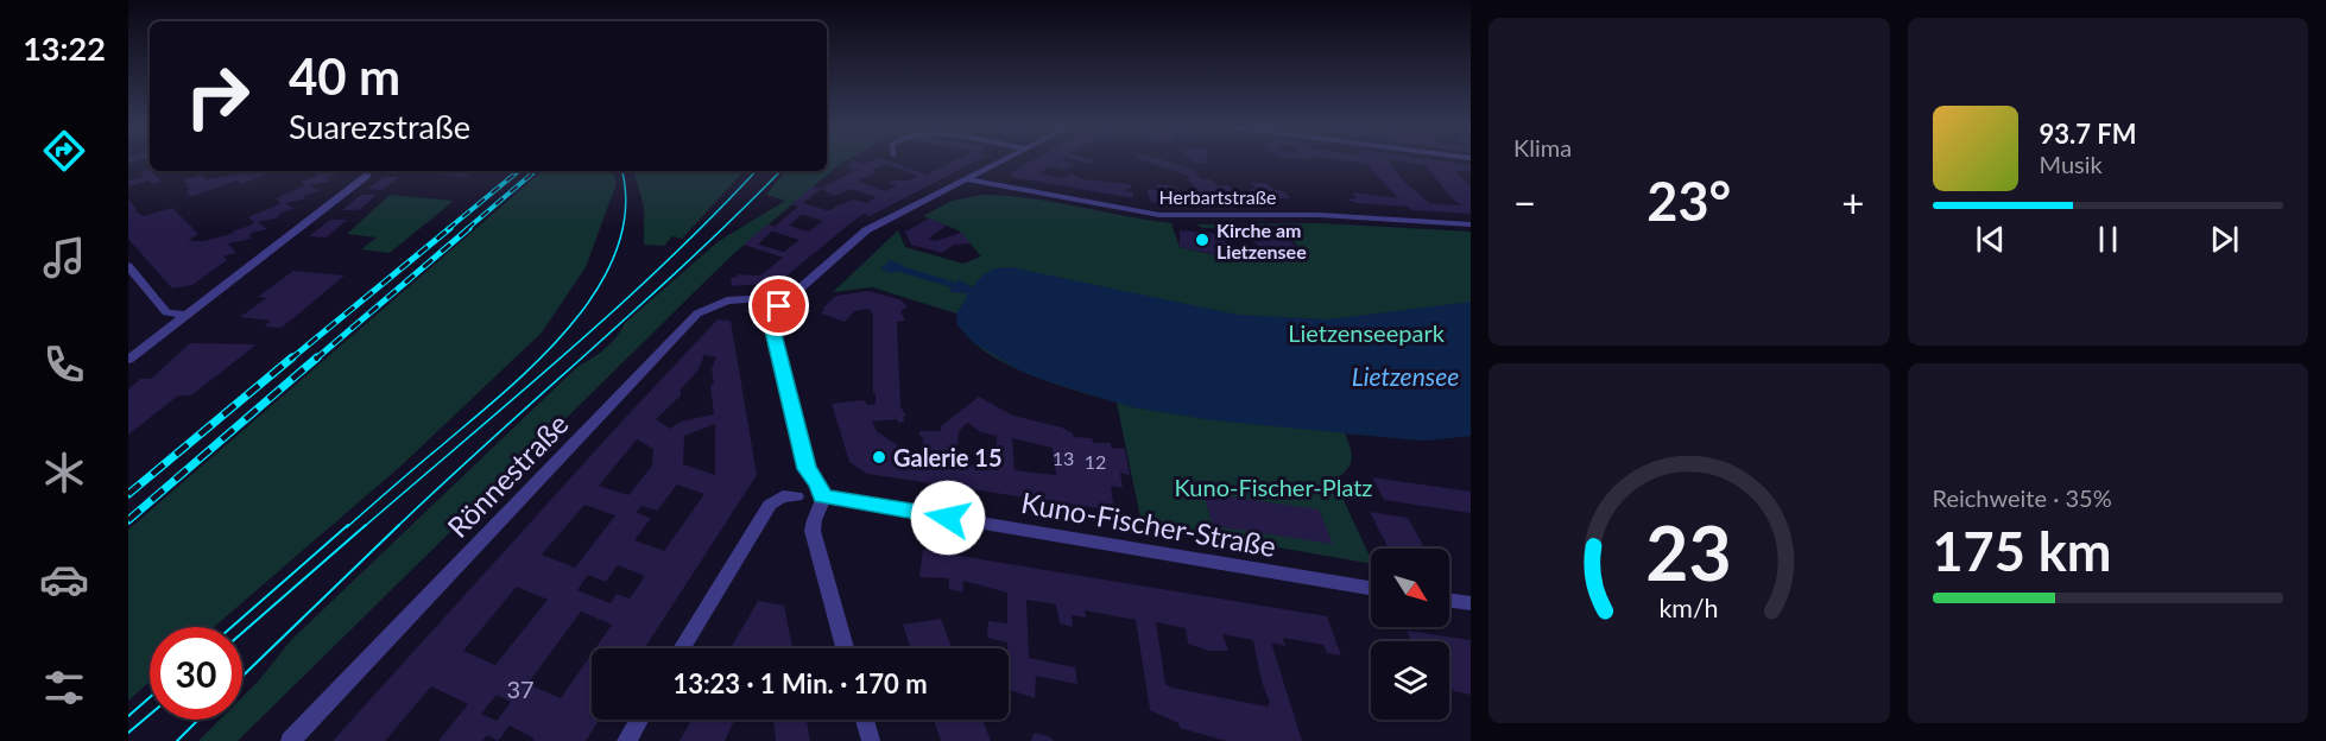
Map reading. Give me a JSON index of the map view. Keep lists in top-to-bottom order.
{
  "streets": {
    "street": ["Herbartstraße", "Rönnestraße", "Kuno-Fischer-Straße"]
  },
  "water": ["Lietzensee"],
  "parks": ["Lietzenseepark", "Kuno-Fischer-Platz"],
  "places": ["Kirche am Lietzensee", "Galerie 15"],
  "house_numbers": ["13", "12", "37"],
  "north": "bottom right",
  "page": {
    "tabs": "13:22",
    "tile": [
      "Klima",
      ["Reichweite · 35%", "175 km"]
    ],
    "turn": ["40 m", "Suarezstraße"],
    "song": ["93.7 FM", "Musik"],
    "heat": ["−", "23°", "+"],
    "limit": "30",
    "trip": "13:23 · 1 Min. · 170 m",
    "gauge": ["23", "km/h"]
  }
}
